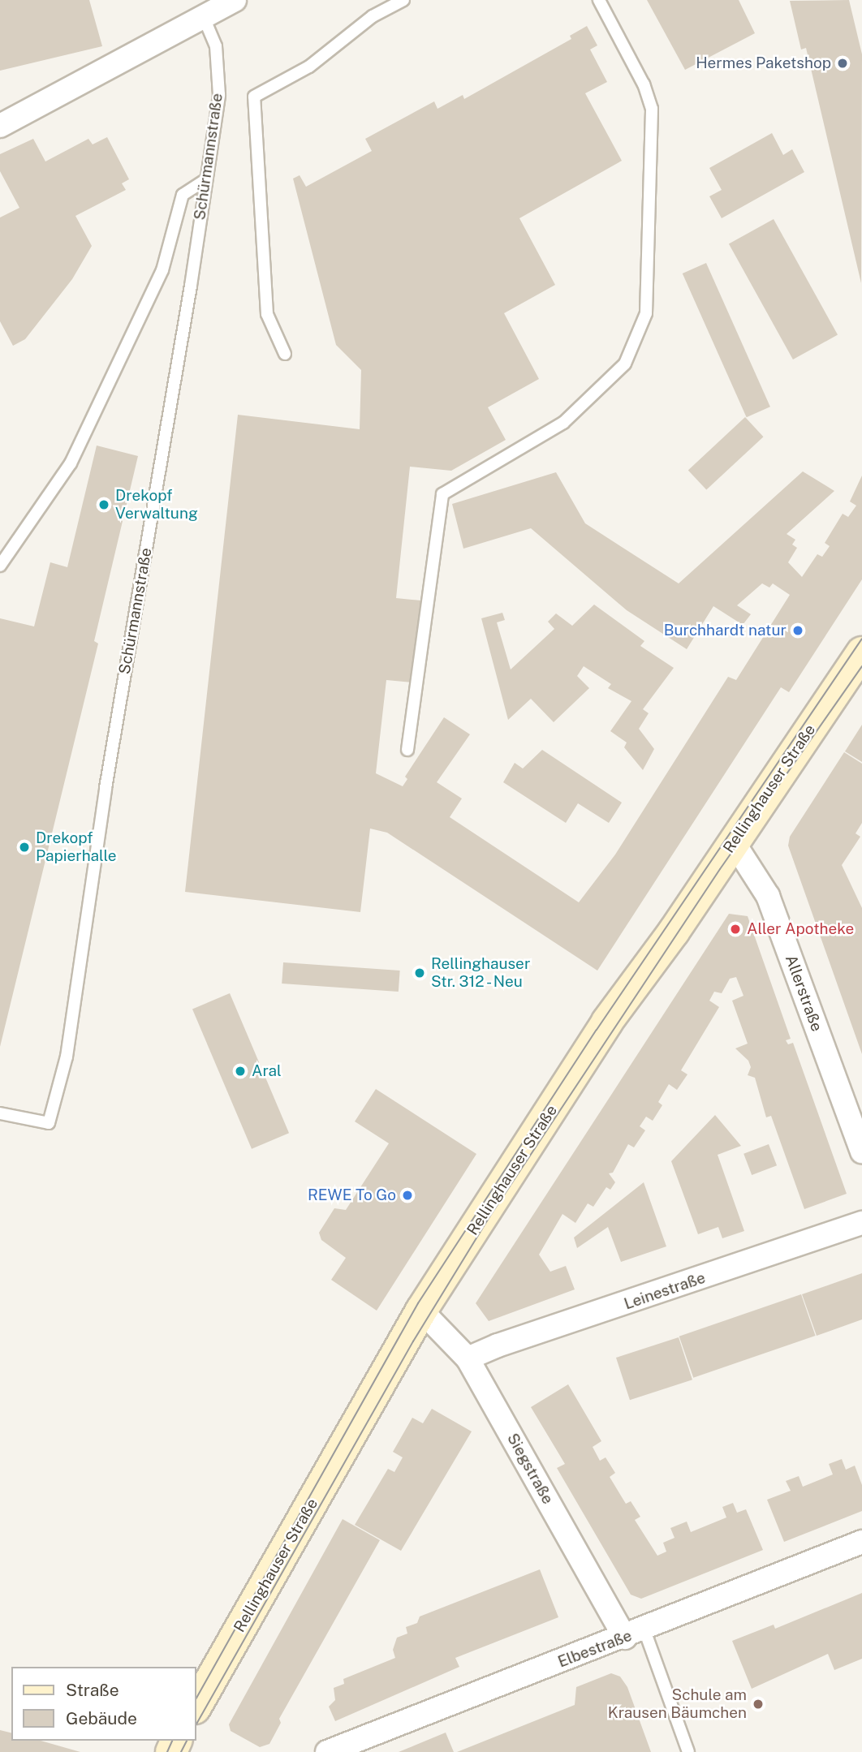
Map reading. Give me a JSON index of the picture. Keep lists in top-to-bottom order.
{
  "streets": {
    "main road": ["Rellinghauser Straße"],
    "street": [
      "Allerstraße",
      "Leinestraße",
      "Siegstraße",
      "Elbestraße"
    ],
    "lane": ["Schürmannstraße"]
  },
  "crossings": [
    ["Rellinghauser Straße", "Allerstraße"],
    ["Rellinghauser Straße", "Siegstraße"],
    ["Leinestraße", "Siegstraße"],
    ["Siegstraße", "Elbestraße"]
  ],
  "places": [
    "Hermes Paketshop",
    "Drekopf Verwaltung",
    "Burchhardt natur",
    "Drekopf Papierhalle",
    "Aller Apotheke",
    "Rellinghauser Str. 312 - Neu",
    "Aral",
    "REWE To Go",
    "Schule am Krausen Bäumchen"
  ],
  "legend": ["Straße", "Gebäude"]
}
